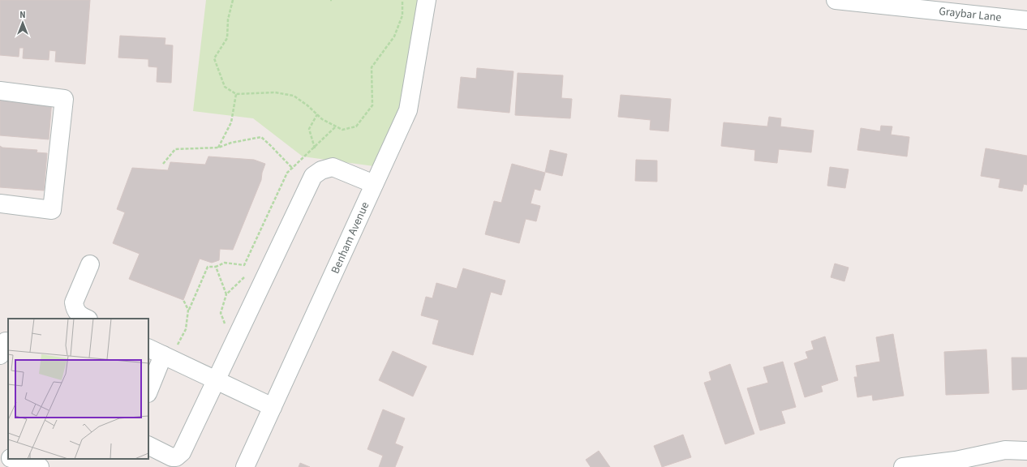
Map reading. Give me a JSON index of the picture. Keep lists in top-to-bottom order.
{
  "streets": {
    "street": ["Graybar Lane", "Benham Avenue"]
  },
  "north": "top"
}
